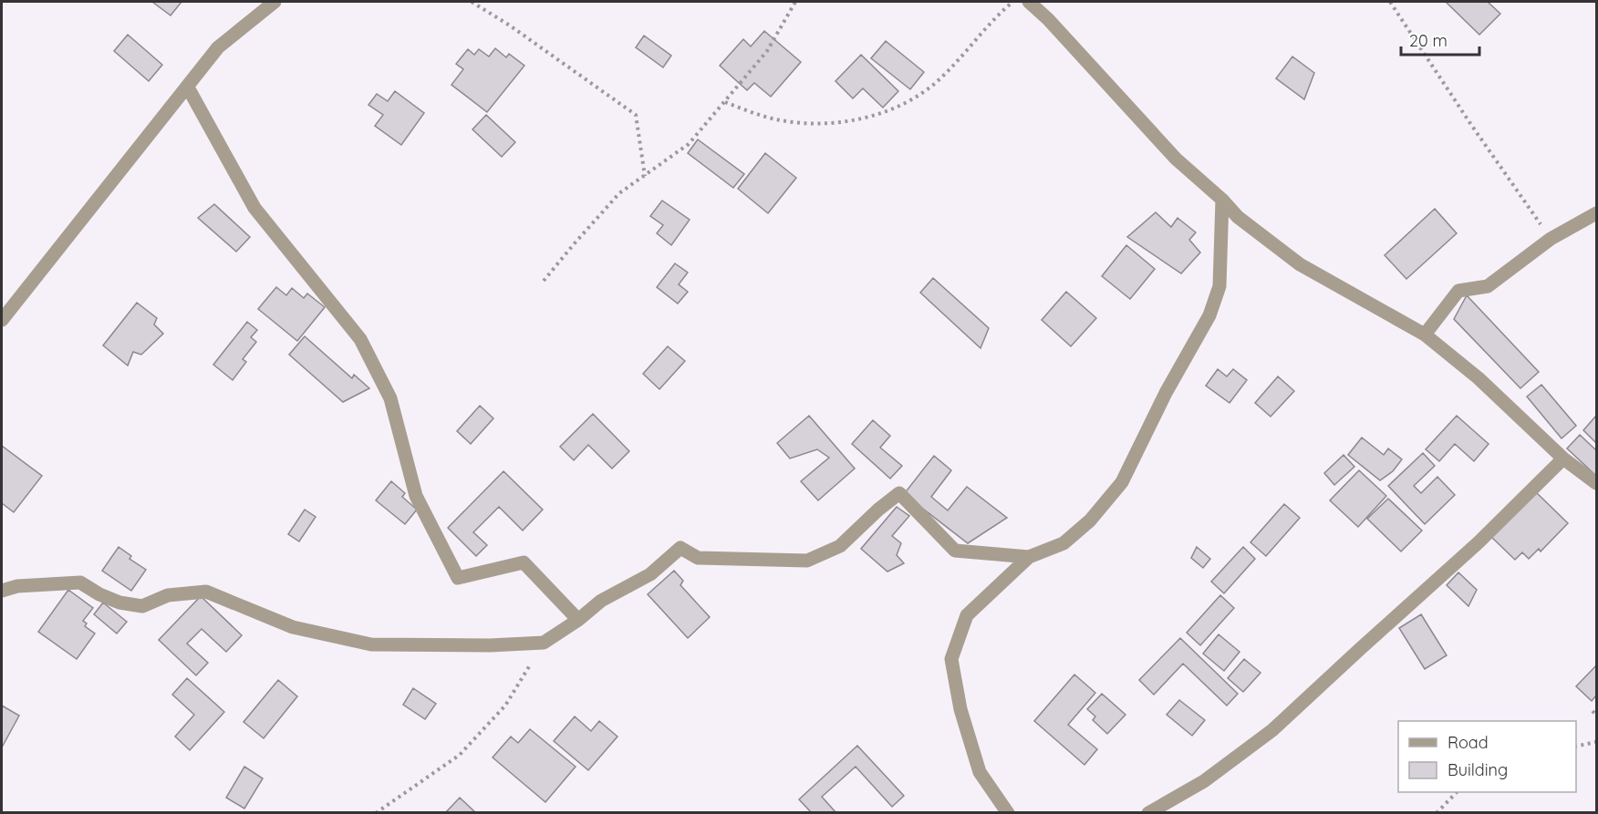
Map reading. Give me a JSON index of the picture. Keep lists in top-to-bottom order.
{
  "legend": ["Road", "Building"],
  "scale_bar": "20 m"
}
